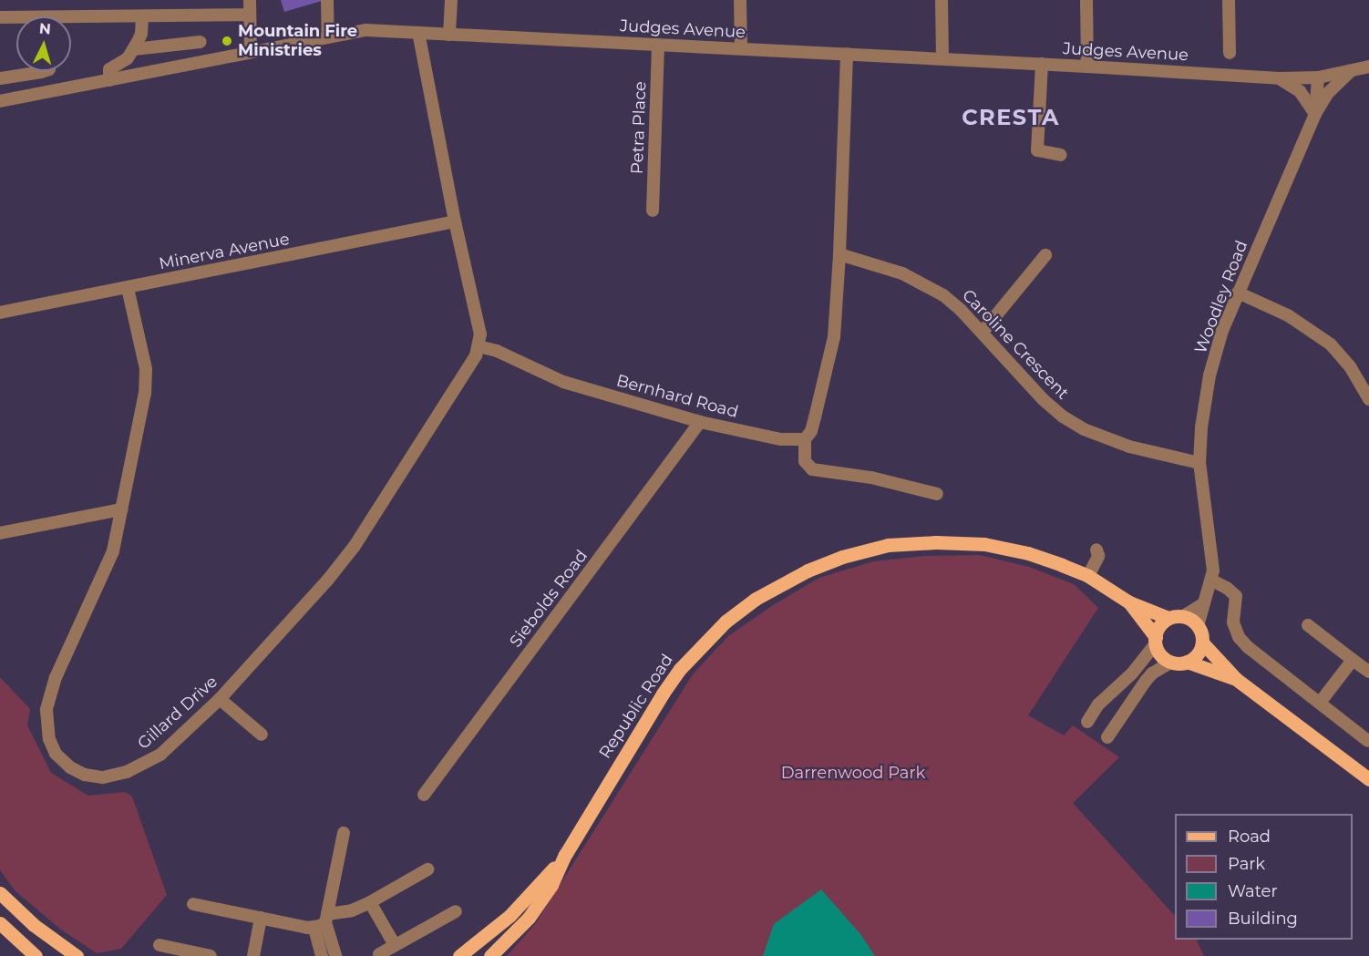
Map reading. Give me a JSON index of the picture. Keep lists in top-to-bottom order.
{
  "streets": {
    "main road": ["Republic Road"],
    "street": [
      "Judges Avenue",
      "Petra Place",
      "Minerva Avenue",
      "Woodley Road",
      "Caroline Crescent",
      "Bernhard Road",
      "Siebolds Road",
      "Gillard Drive"
    ]
  },
  "crossings": [
    ["Judges Avenue", "Petra Place"],
    ["Judges Avenue", "Woodley Road"],
    ["Minerva Avenue", "Gillard Drive"],
    ["Woodley Road", "Caroline Crescent"],
    ["Woodley Road", "Republic Road"],
    ["Bernhard Road", "Siebolds Road"],
    ["Bernhard Road", "Gillard Drive"]
  ],
  "districts": ["CRESTA"],
  "parks": ["Darrenwood Park"],
  "places": ["Mountain Fire Ministries"],
  "legend": [
    "Road",
    "Park",
    "Water",
    "Building"
  ],
  "north": "top"
}
